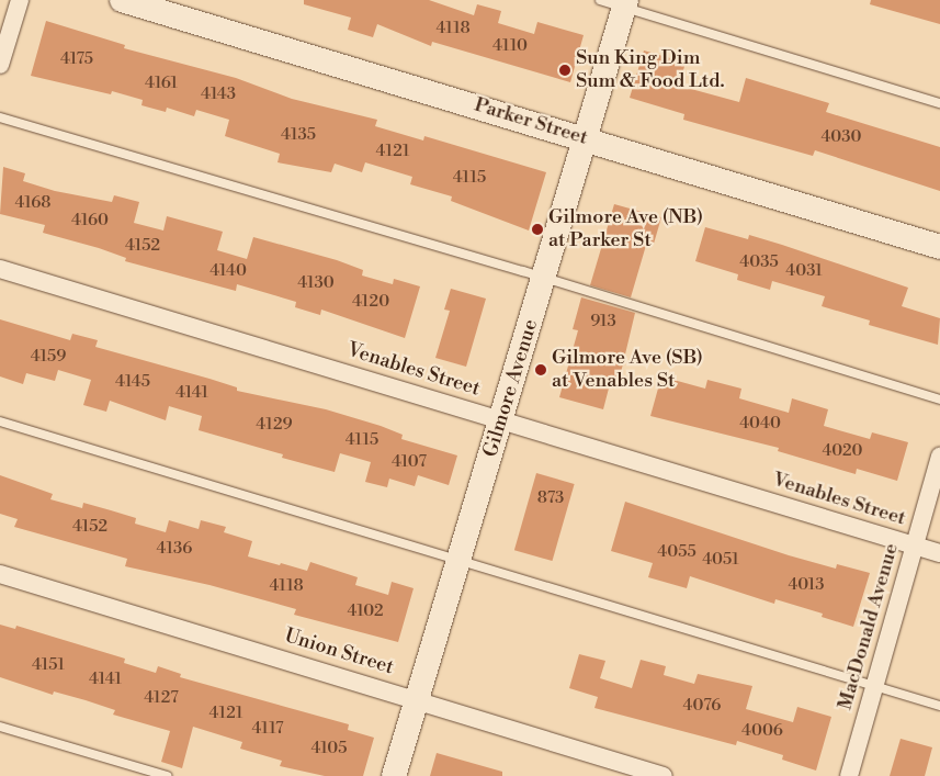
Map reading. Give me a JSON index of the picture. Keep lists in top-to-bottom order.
{
  "streets": {
    "street": [
      "Parker Street",
      "Venables Street",
      "Gilmore Avenue",
      "MacDonald Avenue",
      "Union Street"
    ]
  },
  "crossings": [
    ["Parker Street", "Gilmore Avenue"],
    ["Venables Street", "Gilmore Avenue"],
    ["Venables Street", "MacDonald Avenue"],
    ["Gilmore Avenue", "Union Street"]
  ],
  "places": ["Sun King Dim Sum & Food Ltd.", "Gilmore Ave (NB) at Parker St", "Gilmore Ave (SB) at Venables St"],
  "house_numbers": [
    "4118",
    "4110",
    "4175",
    "4161",
    "4143",
    "4135",
    "4030",
    "4121",
    "4115",
    "4168",
    "4160",
    "4152",
    "4035",
    "4140",
    "4031",
    "4130",
    "4120",
    "913",
    "4159",
    "4145",
    "4141",
    "4040",
    "4129",
    "4115",
    "4020",
    "4107",
    "873",
    "4152",
    "4136",
    "4055",
    "4051",
    "4013",
    "4118",
    "4102",
    "4151",
    "4141",
    "4127",
    "4076",
    "4121",
    "4117",
    "4006",
    "4105"
  ]
}
